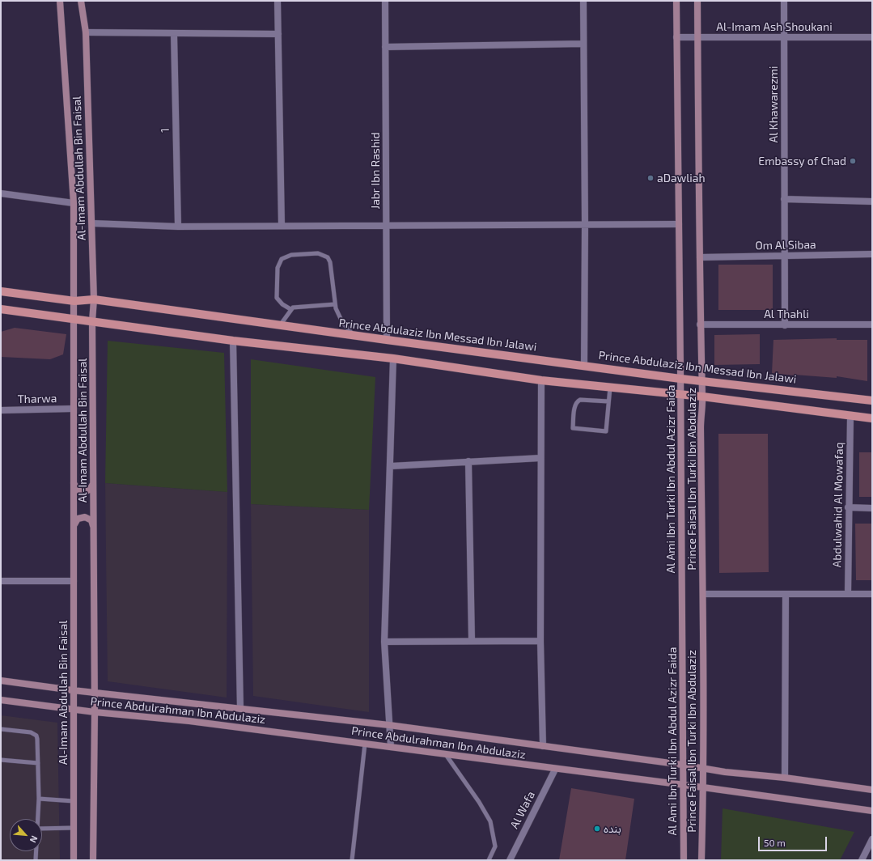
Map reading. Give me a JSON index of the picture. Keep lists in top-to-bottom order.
{
  "streets": {
    "main road": ["Prince Abdulaziz Ibn Messad Ibn Jalawi"],
    "street": [
      "Al-Imam Ash Shoukani",
      "Al Khawarezmi",
      "1",
      "Al-Imam Abdullah Bin Faisal",
      "Jabr Ibn Rashid",
      "Om Al Sibaa",
      "Al Thahli",
      "Tharwa",
      "Al Ami Ibn Turki Ibn Abdul Azizr Faida",
      "Prince Faisal Ibn Turki Ibn Abdulaziz",
      "Abdulwahid Al Mowafaq",
      "Prince Abdulrahman Ibn Abdulaziz",
      "Al Wafa"
    ]
  },
  "crossings": [
    ["Al-Imam Ash Shoukani", "Al Khawarezmi"],
    ["Al-Imam Ash Shoukani", "Al Ami Ibn Turki Ibn Abdul Azizr Faida"],
    ["Al-Imam Ash Shoukani", "Prince Faisal Ibn Turki Ibn Abdulaziz"],
    ["Al Khawarezmi", "Om Al Sibaa"],
    ["Al Khawarezmi", "Al Thahli"],
    ["Al-Imam Abdullah Bin Faisal", "Prince Abdulaziz Ibn Messad Ibn Jalawi"],
    ["Al-Imam Abdullah Bin Faisal", "Tharwa"],
    ["Al-Imam Abdullah Bin Faisal", "Prince Abdulrahman Ibn Abdulaziz"],
    ["Jabr Ibn Rashid", "Prince Abdulaziz Ibn Messad Ibn Jalawi"],
    ["Om Al Sibaa", "Prince Faisal Ibn Turki Ibn Abdulaziz"],
    ["Al Thahli", "Prince Faisal Ibn Turki Ibn Abdulaziz"],
    ["Prince Abdulaziz Ibn Messad Ibn Jalawi", "Al Ami Ibn Turki Ibn Abdul Azizr Faida"],
    ["Prince Abdulaziz Ibn Messad Ibn Jalawi", "Prince Faisal Ibn Turki Ibn Abdulaziz"],
    ["Al Ami Ibn Turki Ibn Abdul Azizr Faida", "Prince Abdulrahman Ibn Abdulaziz"],
    ["Prince Faisal Ibn Turki Ibn Abdulaziz", "Prince Abdulrahman Ibn Abdulaziz"],
    ["Prince Abdulrahman Ibn Abdulaziz", "Al Wafa"]
  ],
  "places": ["Embassy of Chad", "aDawliah", "بنده"],
  "scale_bar": "50 m",
  "north": "bottom right"
}
